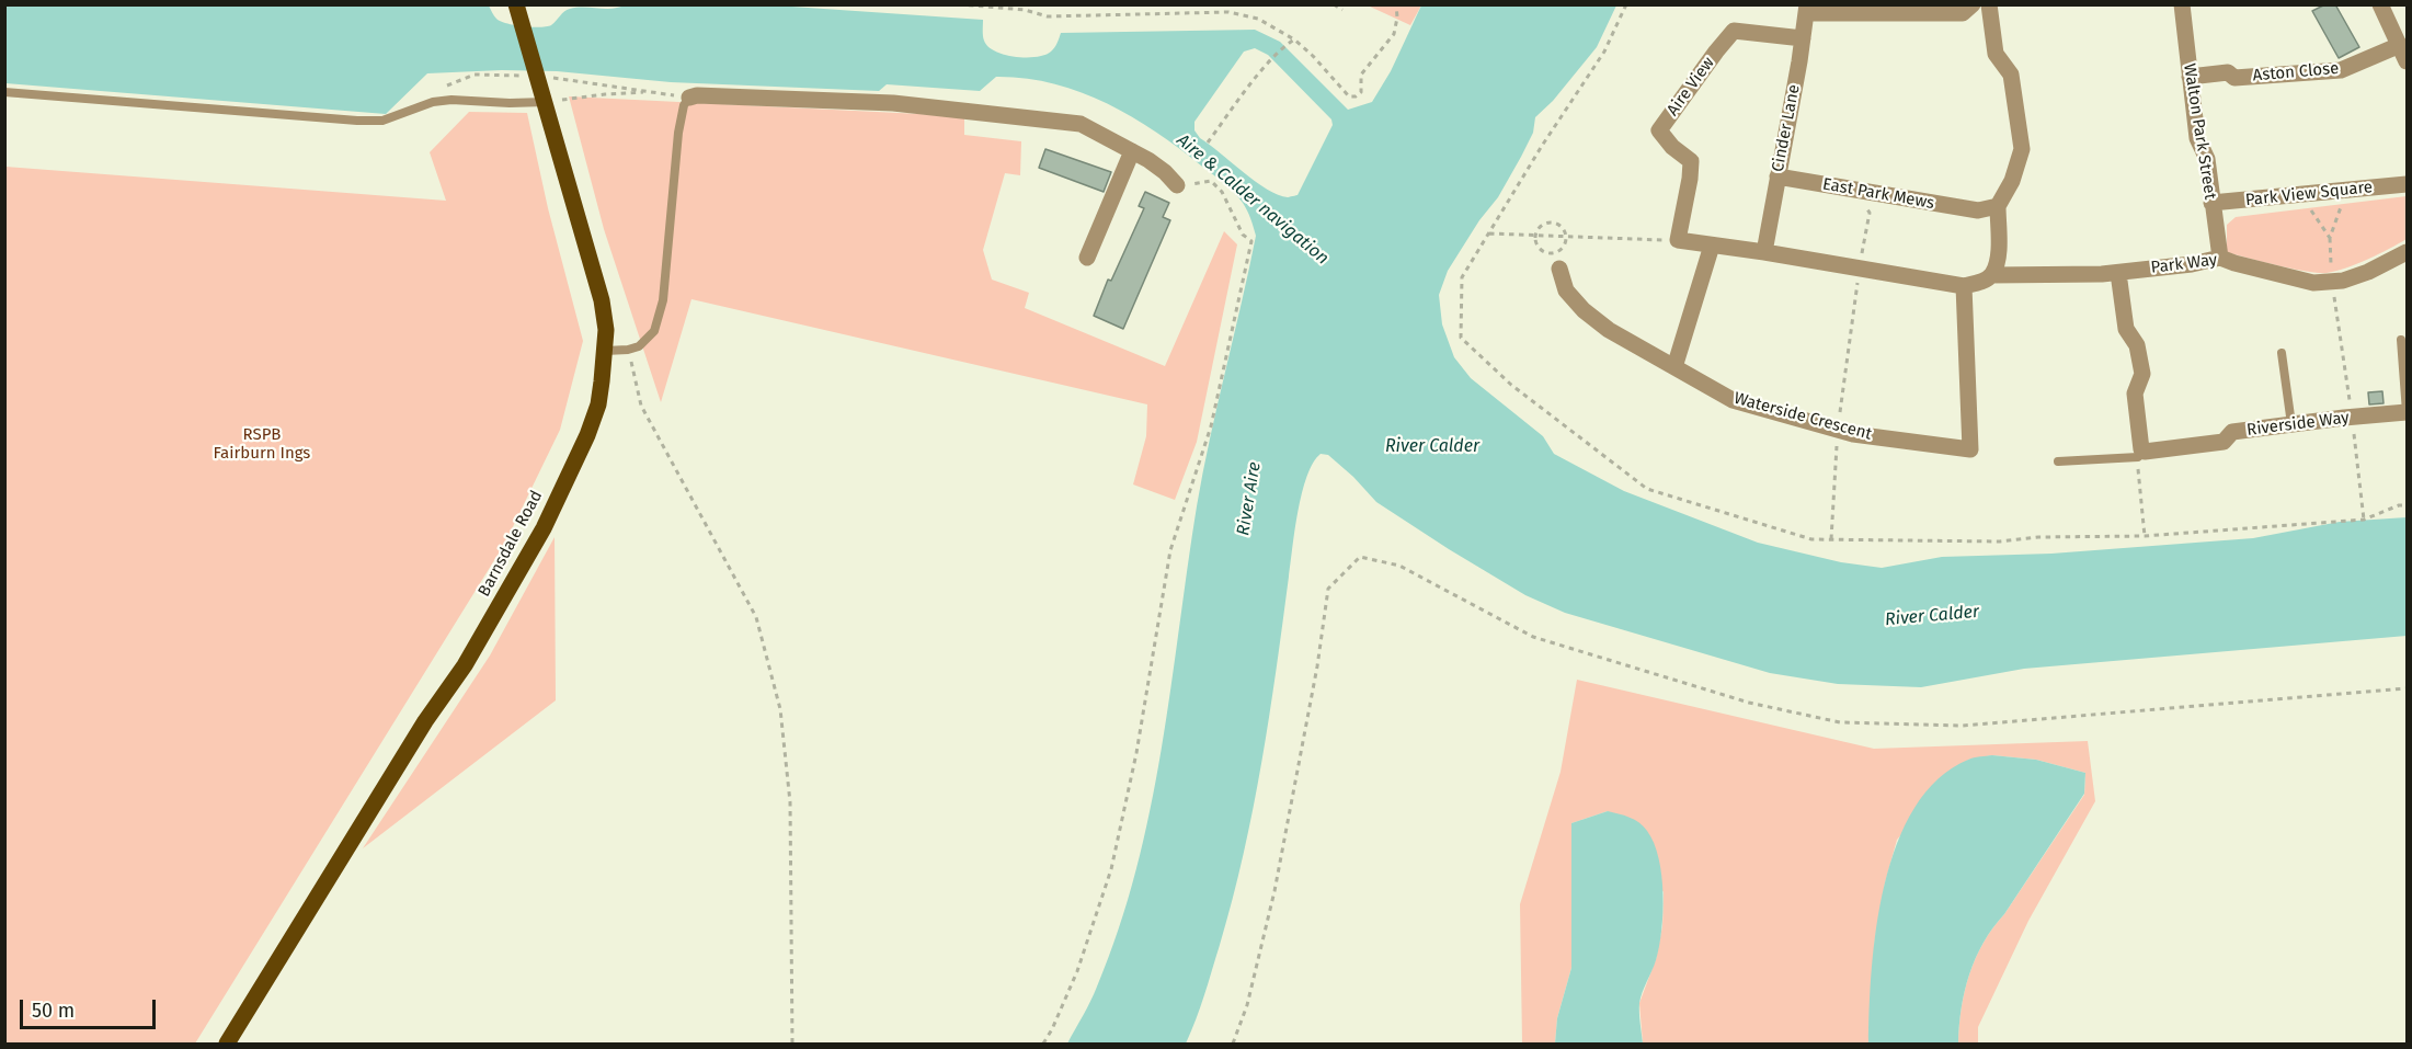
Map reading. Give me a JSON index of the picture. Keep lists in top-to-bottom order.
{
  "streets": {
    "main road": ["Barnsdale Road"],
    "street": [
      "Aston Close",
      "Aire View",
      "Cinder Lane",
      "Walton Park Street",
      "East Park Mews",
      "Park View Square",
      "Park Way",
      "Waterside Crescent",
      "Riverside Way"
    ]
  },
  "crossings": [
    ["Aston Close", "Walton Park Street"],
    ["Aire View", "Cinder Lane"],
    ["Cinder Lane", "East Park Mews"],
    ["Walton Park Street", "Park View Square"],
    ["Walton Park Street", "Park Way"],
    ["Park Way", "Waterside Crescent"]
  ],
  "water": ["Aire & Calder navigation", "River Calder", "River Aire"],
  "parks": ["RSPB Fairburn Ings"],
  "scale_bar": "50 m"
}
